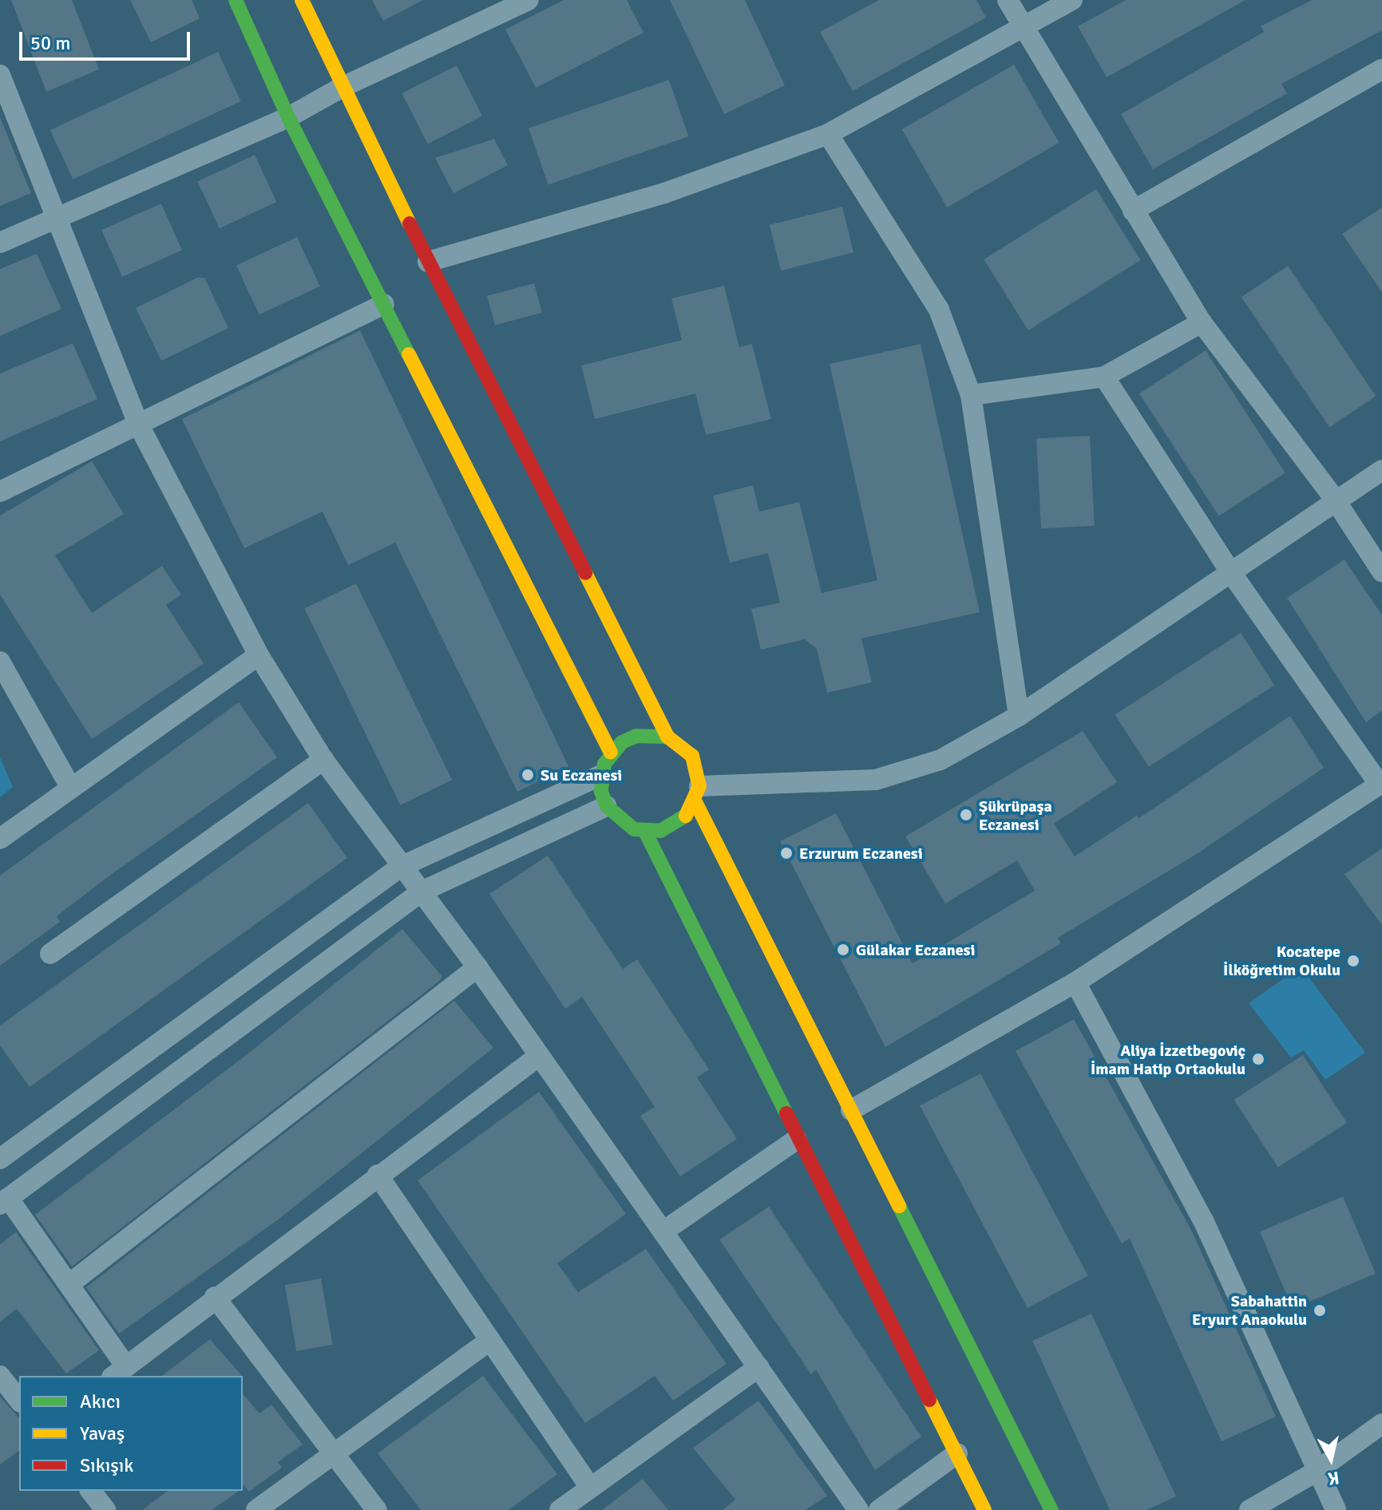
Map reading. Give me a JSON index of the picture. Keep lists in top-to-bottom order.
{
  "places": [
    "Su Eczanesi",
    "Şükrüpaşa Eczanesi",
    "Erzurum Eczanesi",
    "Gülakar Eczanesi",
    "Kocatepe İlköğretim Okulu",
    "Aliya İzzetbegoviç İmam Hatip Ortaokulu",
    "Sabahattin Eryurt Anaokulu"
  ],
  "legend": ["Akıcı", "Yavaş", "Sıkışık"],
  "scale_bar": "50 m",
  "north": "bottom"
}
